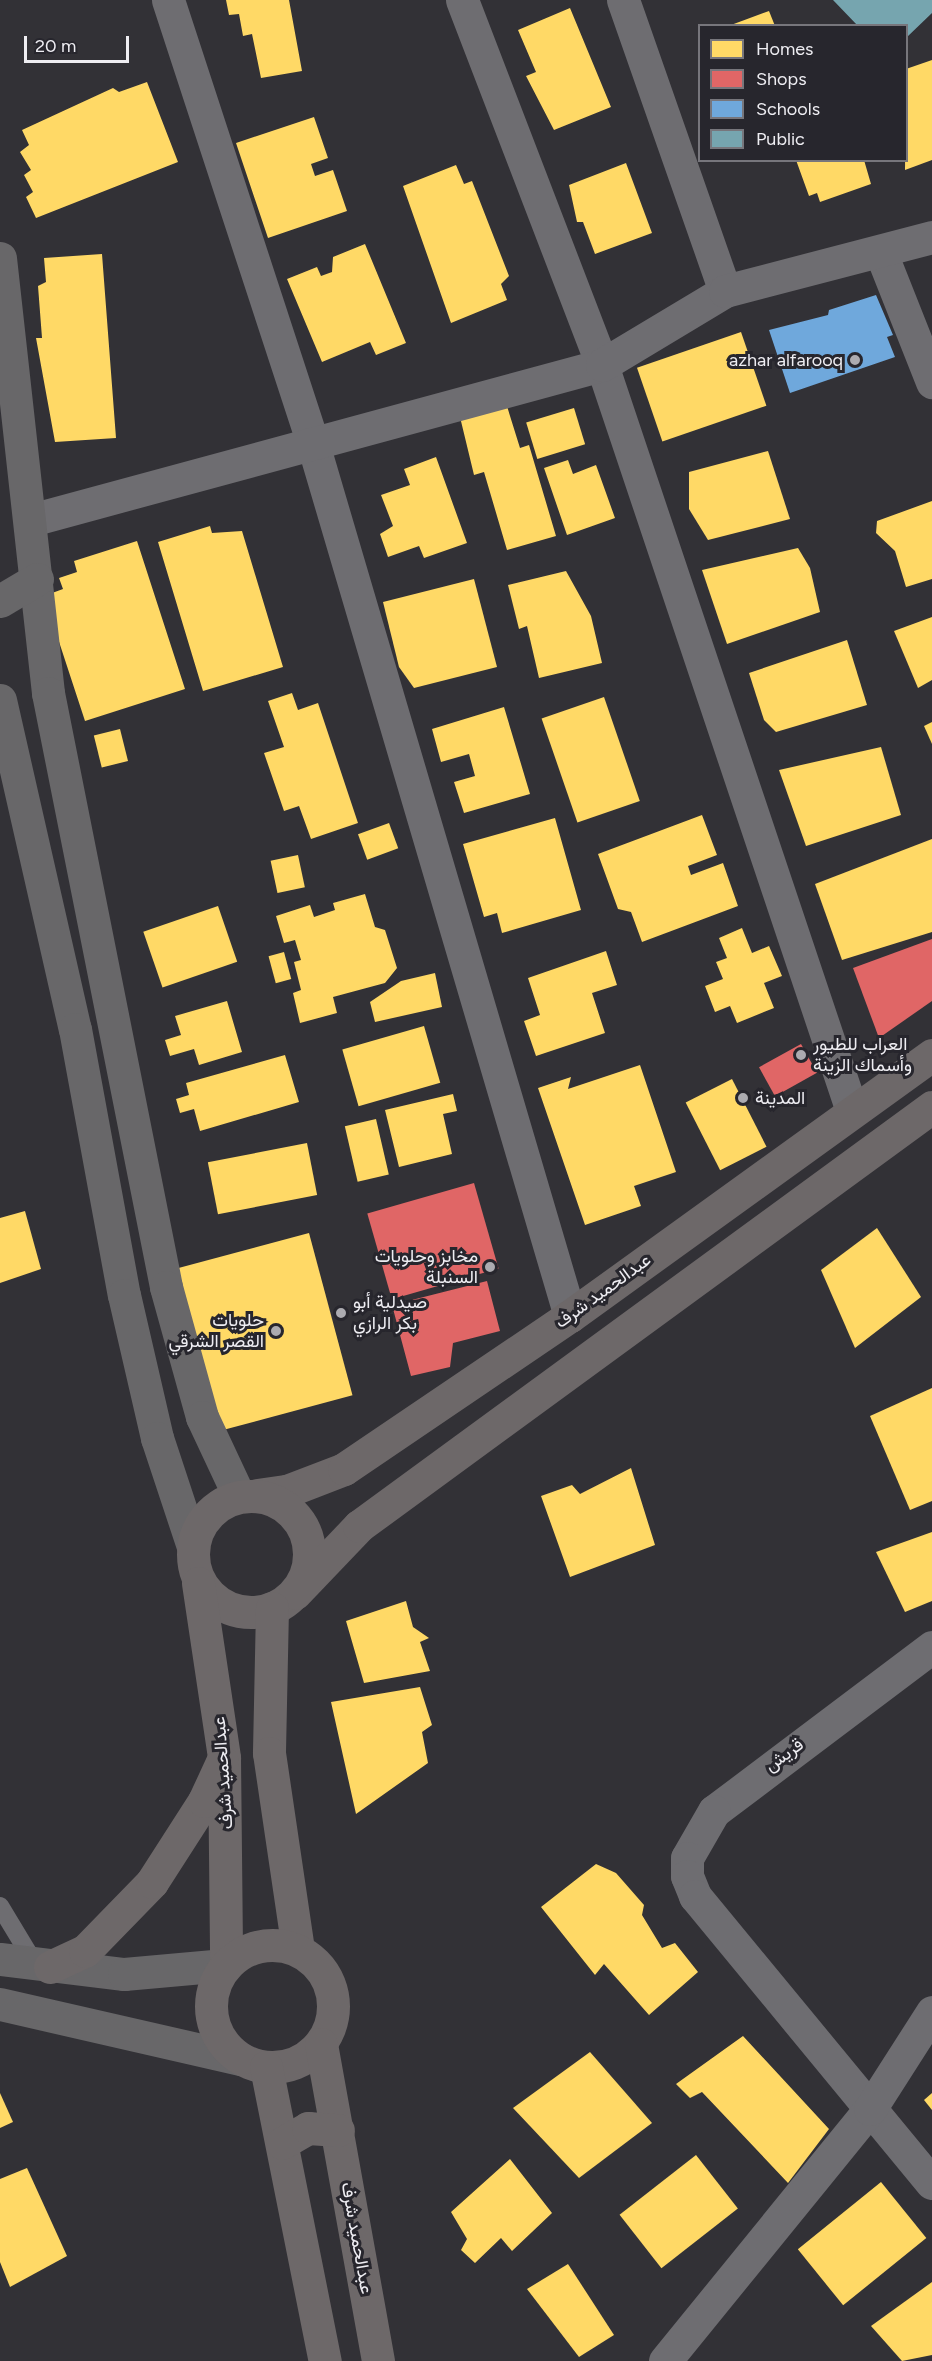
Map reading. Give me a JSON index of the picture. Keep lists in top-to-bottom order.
{
  "streets": {
    "main road": ["عبدالحميد شرف"],
    "street": ["قريش"]
  },
  "places": [
    "azhar alfarooq",
    "العراب للطيور وأسماك الزينة",
    "المدينة",
    "مخابز وحلويات السنبلة",
    "صيدلية أبو بكر الرازي",
    "حلويات القصر الشرقي"
  ],
  "legend": [
    "Homes",
    "Shops",
    "Schools",
    "Public"
  ],
  "scale_bar": "20 m"
}
